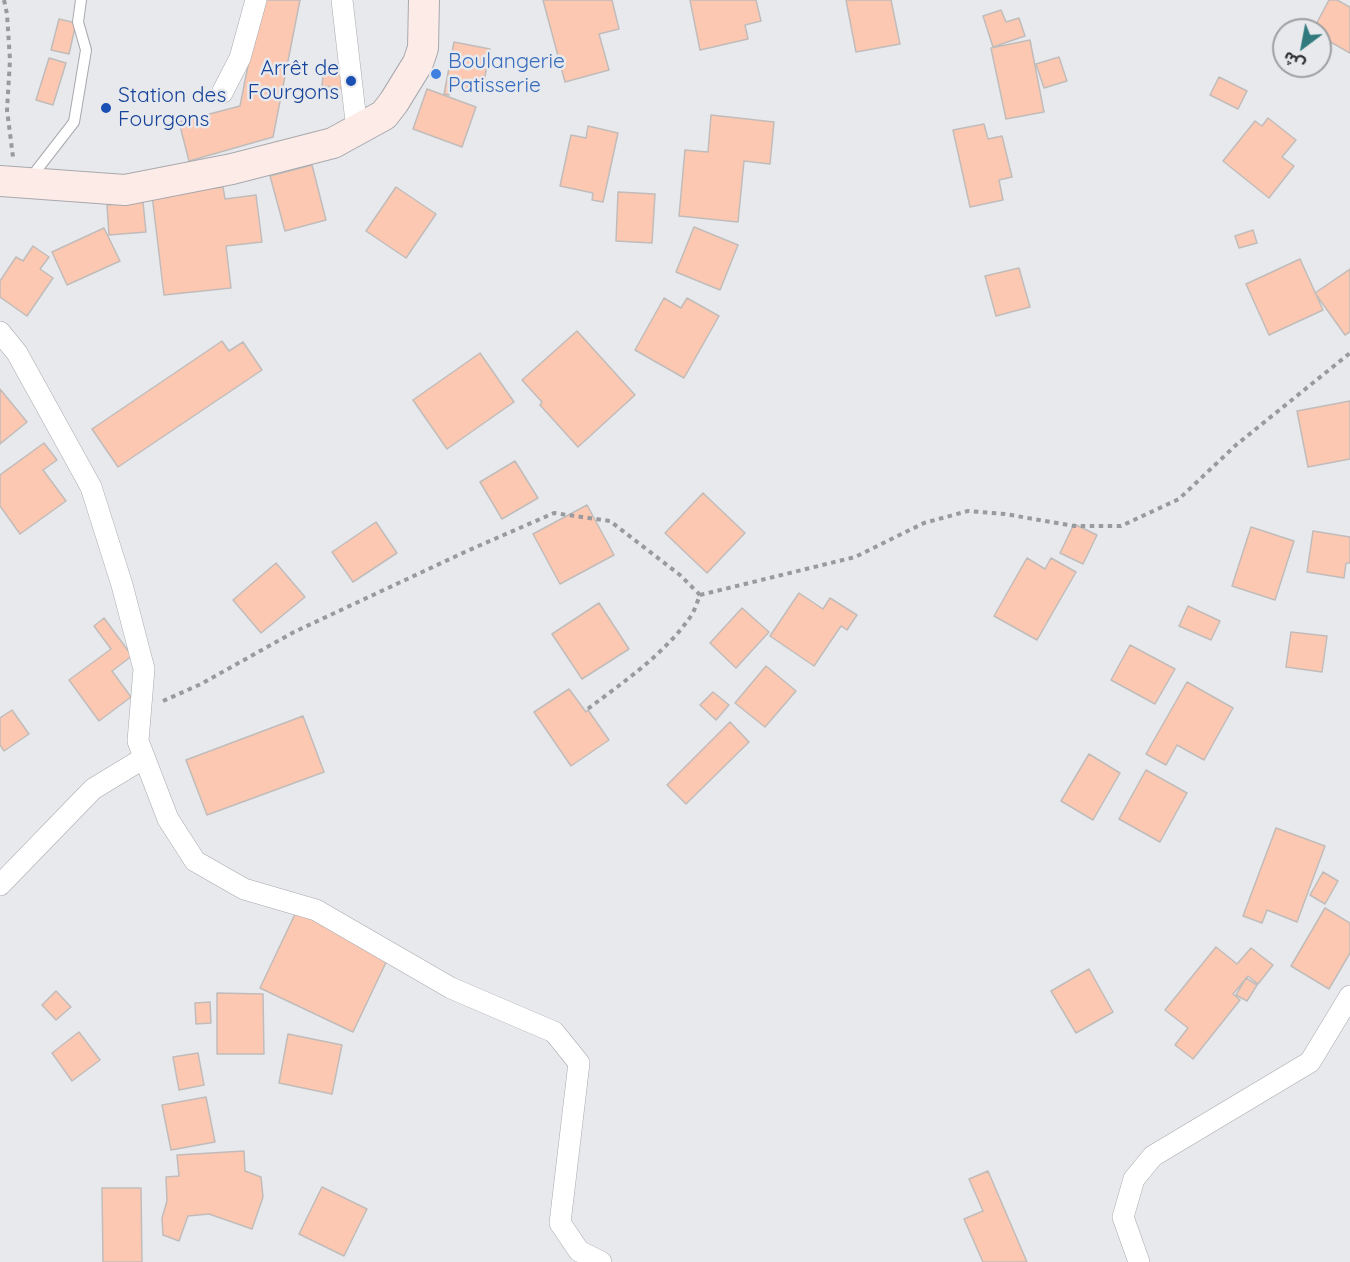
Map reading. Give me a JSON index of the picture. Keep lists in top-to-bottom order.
{
  "places": ["Boulangerie Patisserie", "Arrêt de Fourgons", "Station des Fourgons"],
  "north": "bottom left"
}
